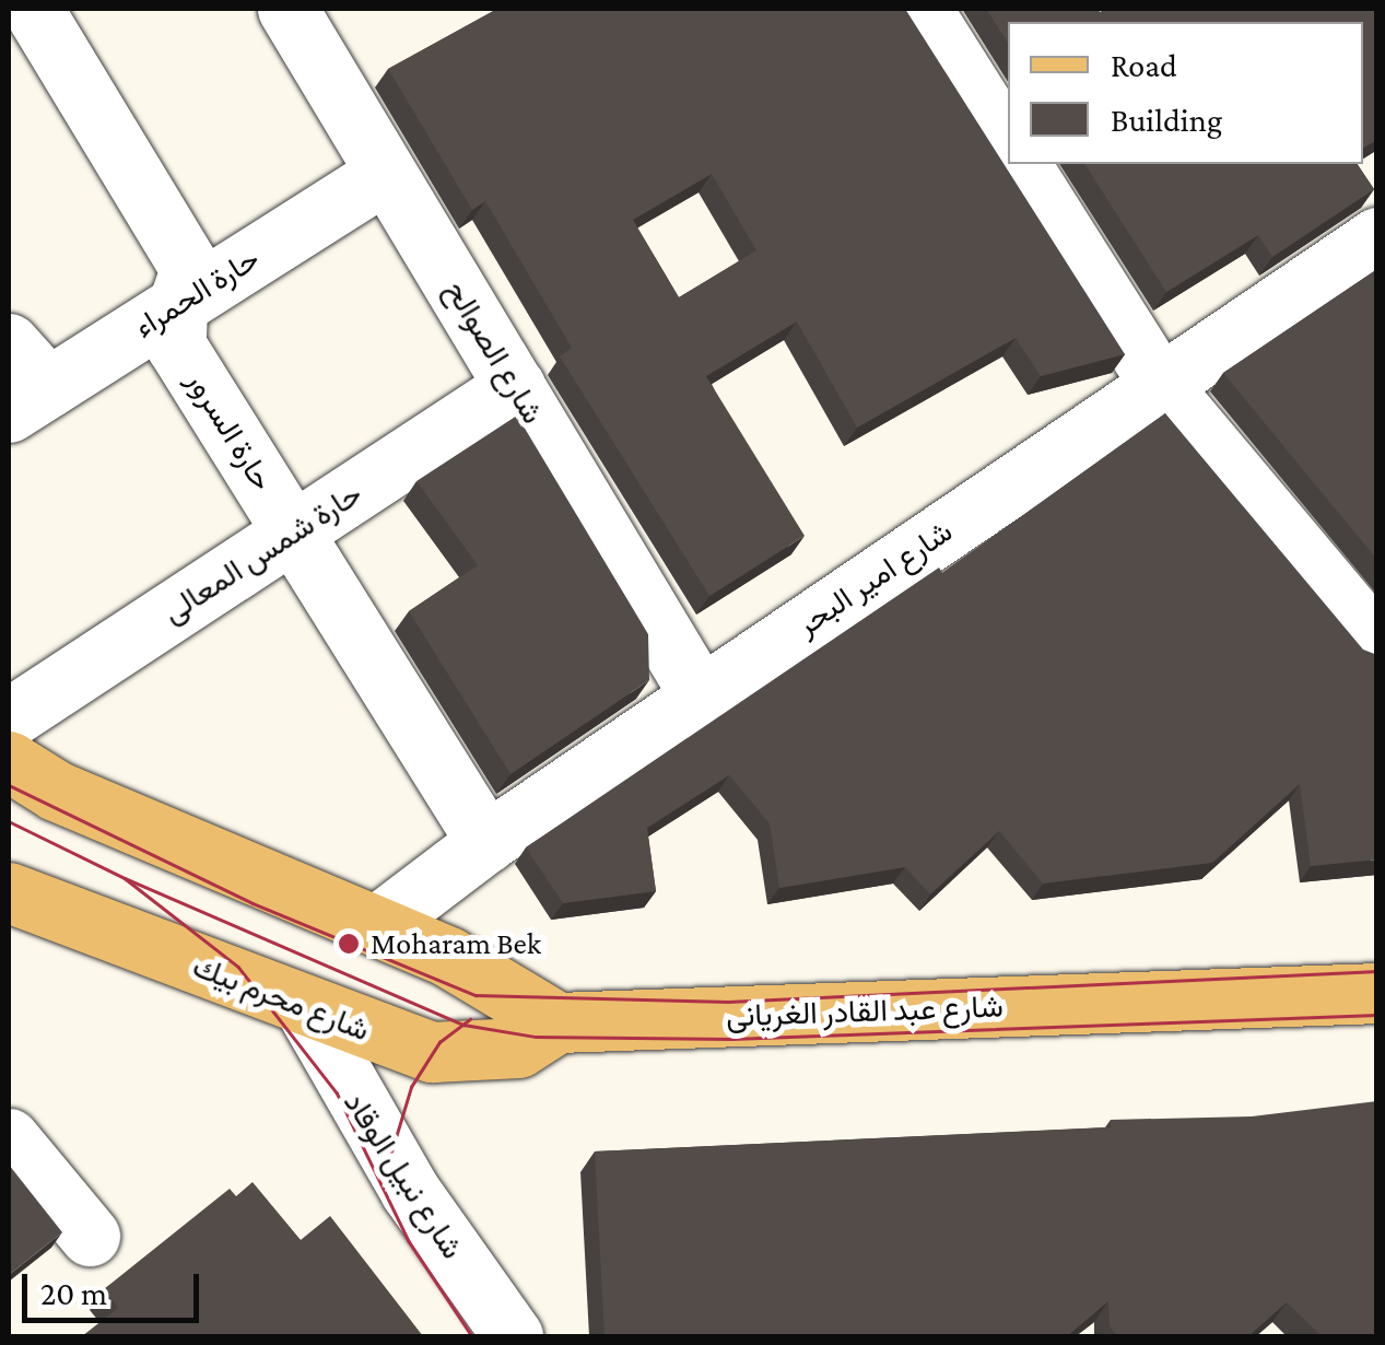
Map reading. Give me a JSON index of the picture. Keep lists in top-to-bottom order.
{
  "streets": {
    "main road": ["شارع محرم بيك", "شارع عبد القادر الغريانى"],
    "street": [
      "حارة الحمراء",
      "شارع الصوالح",
      "حارة السرور",
      "حارة شمس المعالى",
      "شارع امير البحر",
      "شارع نبيل الوقاد"
    ]
  },
  "crossings": [
    ["حارة الحمراء", "شارع الصوالح"],
    ["حارة الحمراء", "حارة السرور"],
    ["شارع الصوالح", "حارة شمس المعالى"],
    ["شارع الصوالح", "شارع امير البحر"],
    ["حارة السرور", "حارة شمس المعالى"],
    ["حارة السرور", "شارع امير البحر"],
    ["شارع محرم بيك", "شارع عبد القادر الغريانى"],
    ["شارع محرم بيك", "شارع نبيل الوقاد"]
  ],
  "places": ["Moharam Bek"],
  "legend": ["Road", "Building"],
  "scale_bar": "20 m"
}
